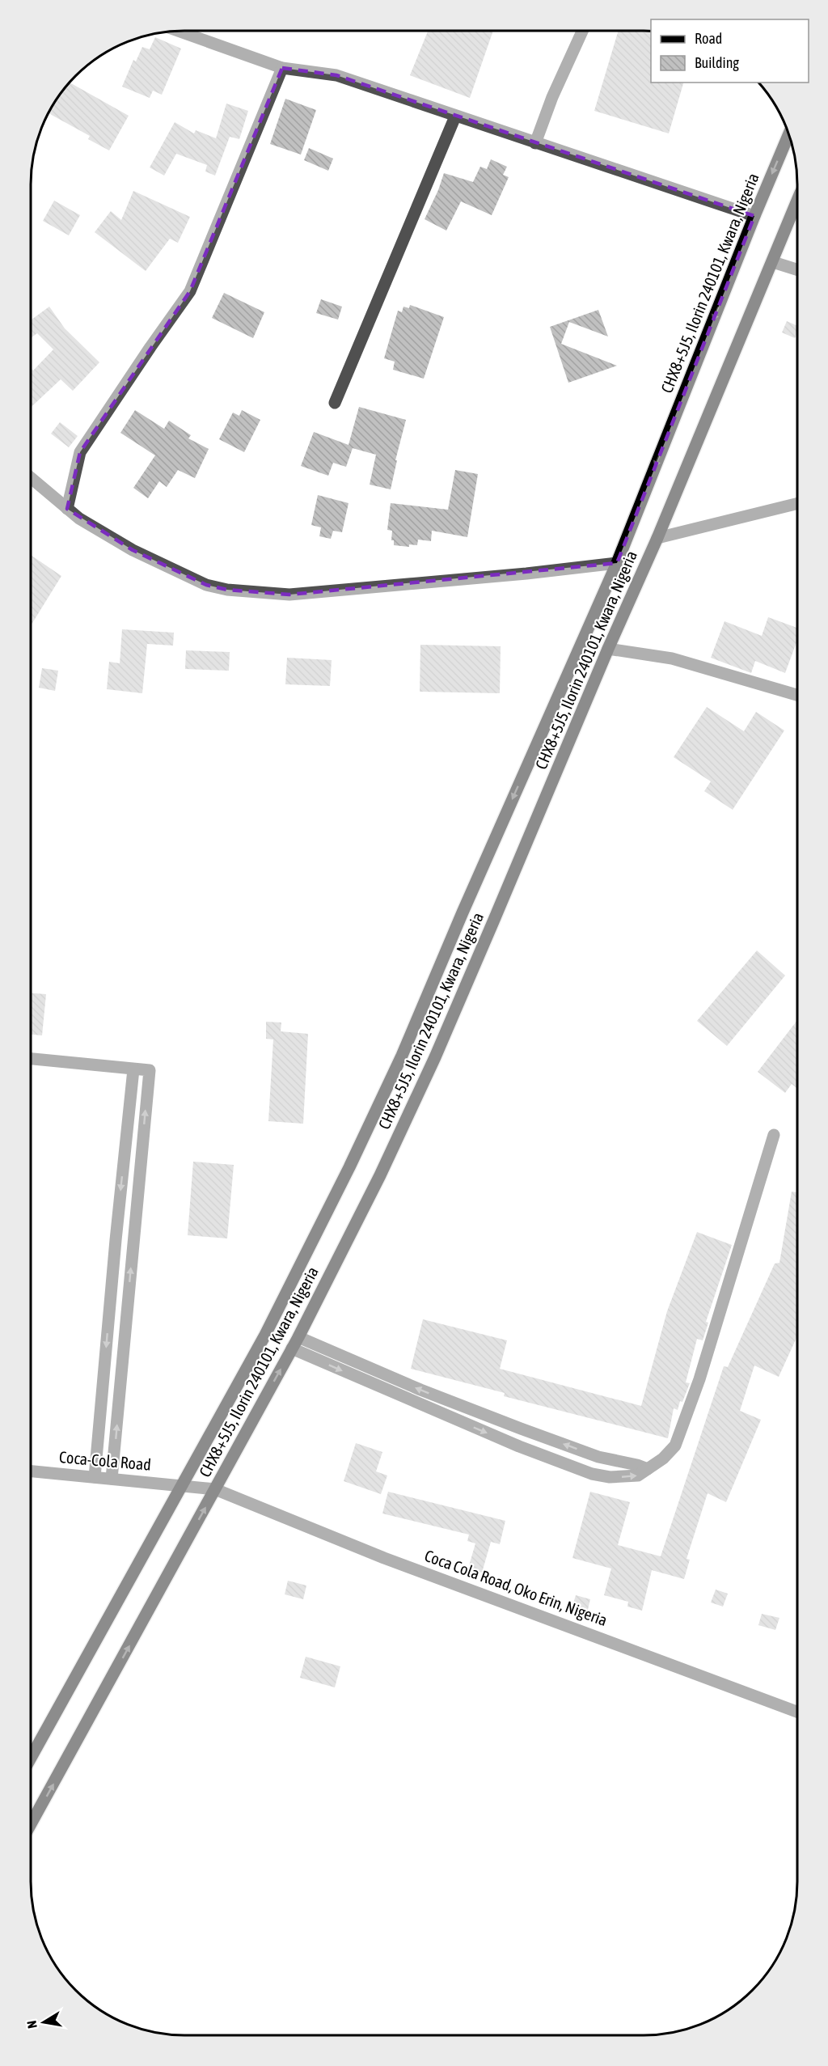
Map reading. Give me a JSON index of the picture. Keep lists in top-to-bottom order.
{
  "streets": {
    "main road": ["CHX8+5J5, Ilorin 240101, Kwara, Nigeria"],
    "street": ["Coca-Cola Road", "Coca Cola Road, Oko Erin, Nigeria"]
  },
  "crossings": [
    ["CHX8+5J5, Ilorin 240101, Kwara, Nigeria", "Coca-Cola Road"],
    ["CHX8+5J5, Ilorin 240101, Kwara, Nigeria", "Coca Cola Road, Oko Erin, Nigeria"],
    ["Coca-Cola Road", "Coca Cola Road, Oko Erin, Nigeria"]
  ],
  "legend": ["Road", "Building"],
  "north": "left"
}
